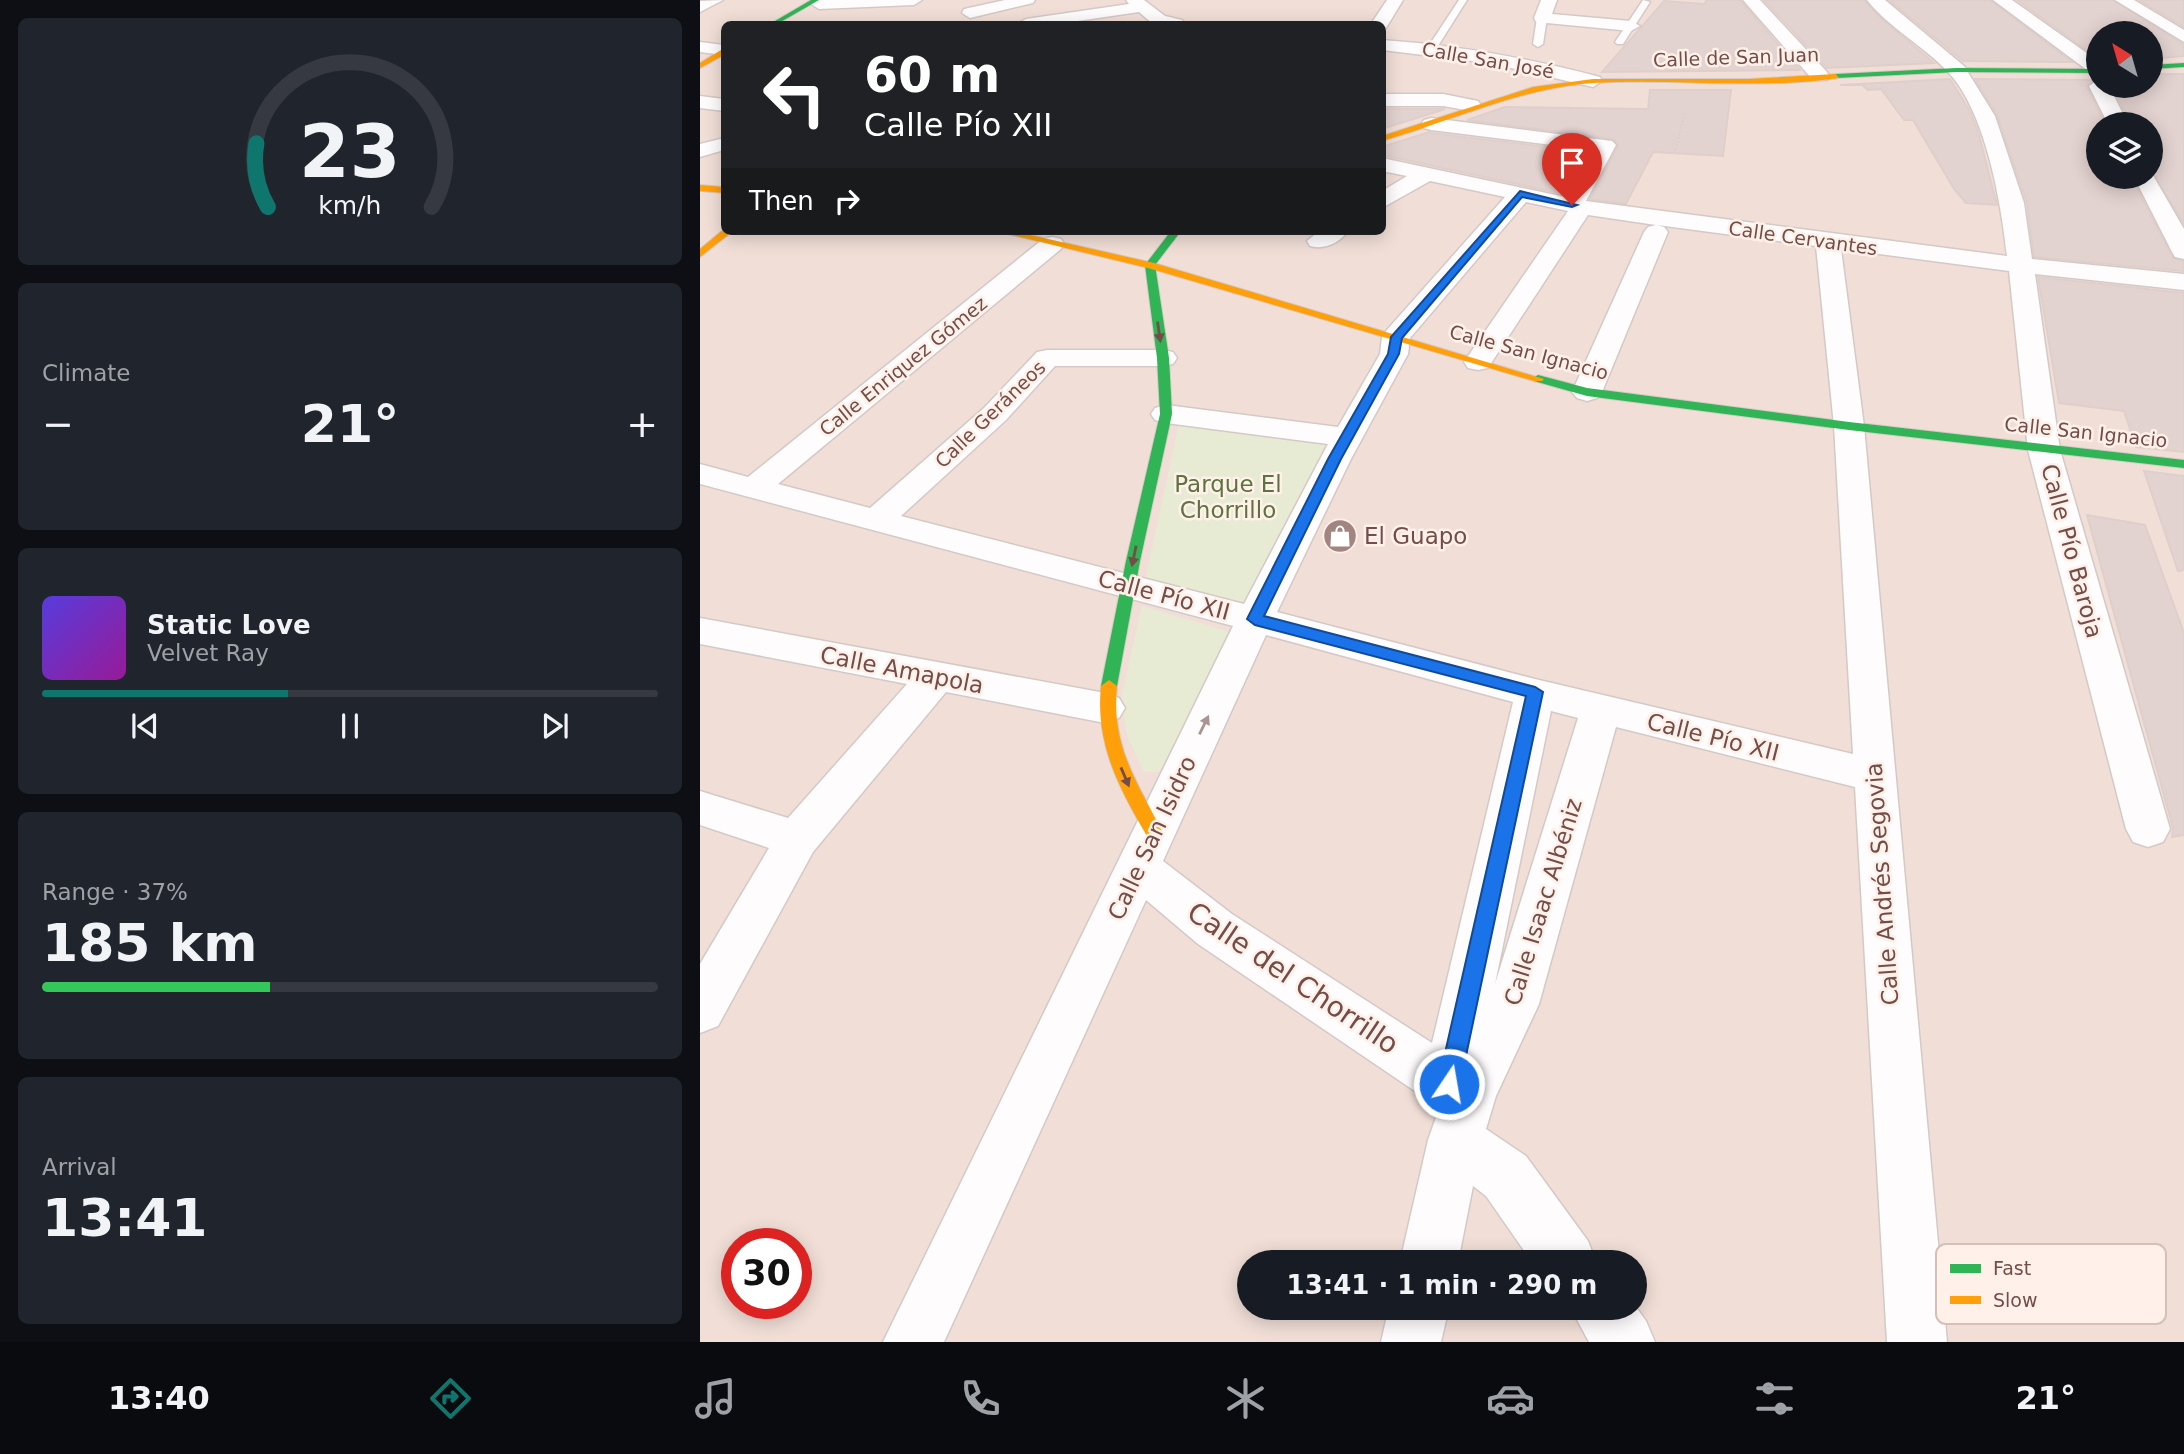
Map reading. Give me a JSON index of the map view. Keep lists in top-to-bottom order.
{
  "streets": {
    "street": [
      "Calle de San Juan",
      "Calle San José",
      "Calle Cervantes",
      "Calle San Ignacio",
      "Calle Enriquez Gómez",
      "Calle Geráneos",
      "Calle Pío Baroja",
      "Calle Pío XII",
      "Calle Amapola",
      "Calle San Isidro",
      "Calle Andrés Segovia",
      "Calle Isaac Albéniz",
      "Calle del Chorrillo"
    ]
  },
  "crossings": [
    ["Calle de San Juan", "Calle San José"],
    ["Calle de San Juan", "Calle Pío Baroja"],
    ["Calle Cervantes", "Calle Pío Baroja"],
    ["Calle Cervantes", "Calle Andrés Segovia"],
    ["Calle San Ignacio", "Calle Enriquez Gómez"],
    ["Calle San Ignacio", "Calle Pío Baroja"],
    ["Calle San Ignacio", "Calle San Isidro"],
    ["Calle San Ignacio", "Calle Andrés Segovia"],
    ["Calle San Ignacio", "Calle del Chorrillo"],
    ["Calle Enriquez Gómez", "Calle Pío XII"],
    ["Calle Geráneos", "Calle Pío XII"],
    ["Calle Geráneos", "Calle del Chorrillo"],
    ["Calle Pío XII", "Calle San Isidro"],
    ["Calle Pío XII", "Calle Andrés Segovia"],
    ["Calle Pío XII", "Calle Isaac Albéniz"],
    ["Calle Pío XII", "Calle del Chorrillo"],
    ["Calle Amapola", "Calle del Chorrillo"],
    ["Calle San Isidro", "Calle del Chorrillo"],
    ["Calle Isaac Albéniz", "Calle del Chorrillo"]
  ],
  "parks": ["Parque El Chorrillo"],
  "places": {
    "shop": ["El Guapo"]
  },
  "legend": ["Fast", "Slow"],
  "north": "top left",
  "page": {
    "turn": ["60 m", "Calle Pío XII"],
    "then": "Then",
    "tile": [
      "Climate",
      ["Range · 37%", "185 km"],
      ["Arrival", "13:41"]
    ],
    "heat": ["−", "21°", "+"],
    "song": ["Static Love", "Velvet Ray"],
    "limit": "30",
    "trip": "13:41 · 1 min · 290 m",
    "tabs": ["13:40", "21°"],
    "gauge": ["23", "km/h"]
  }
}
